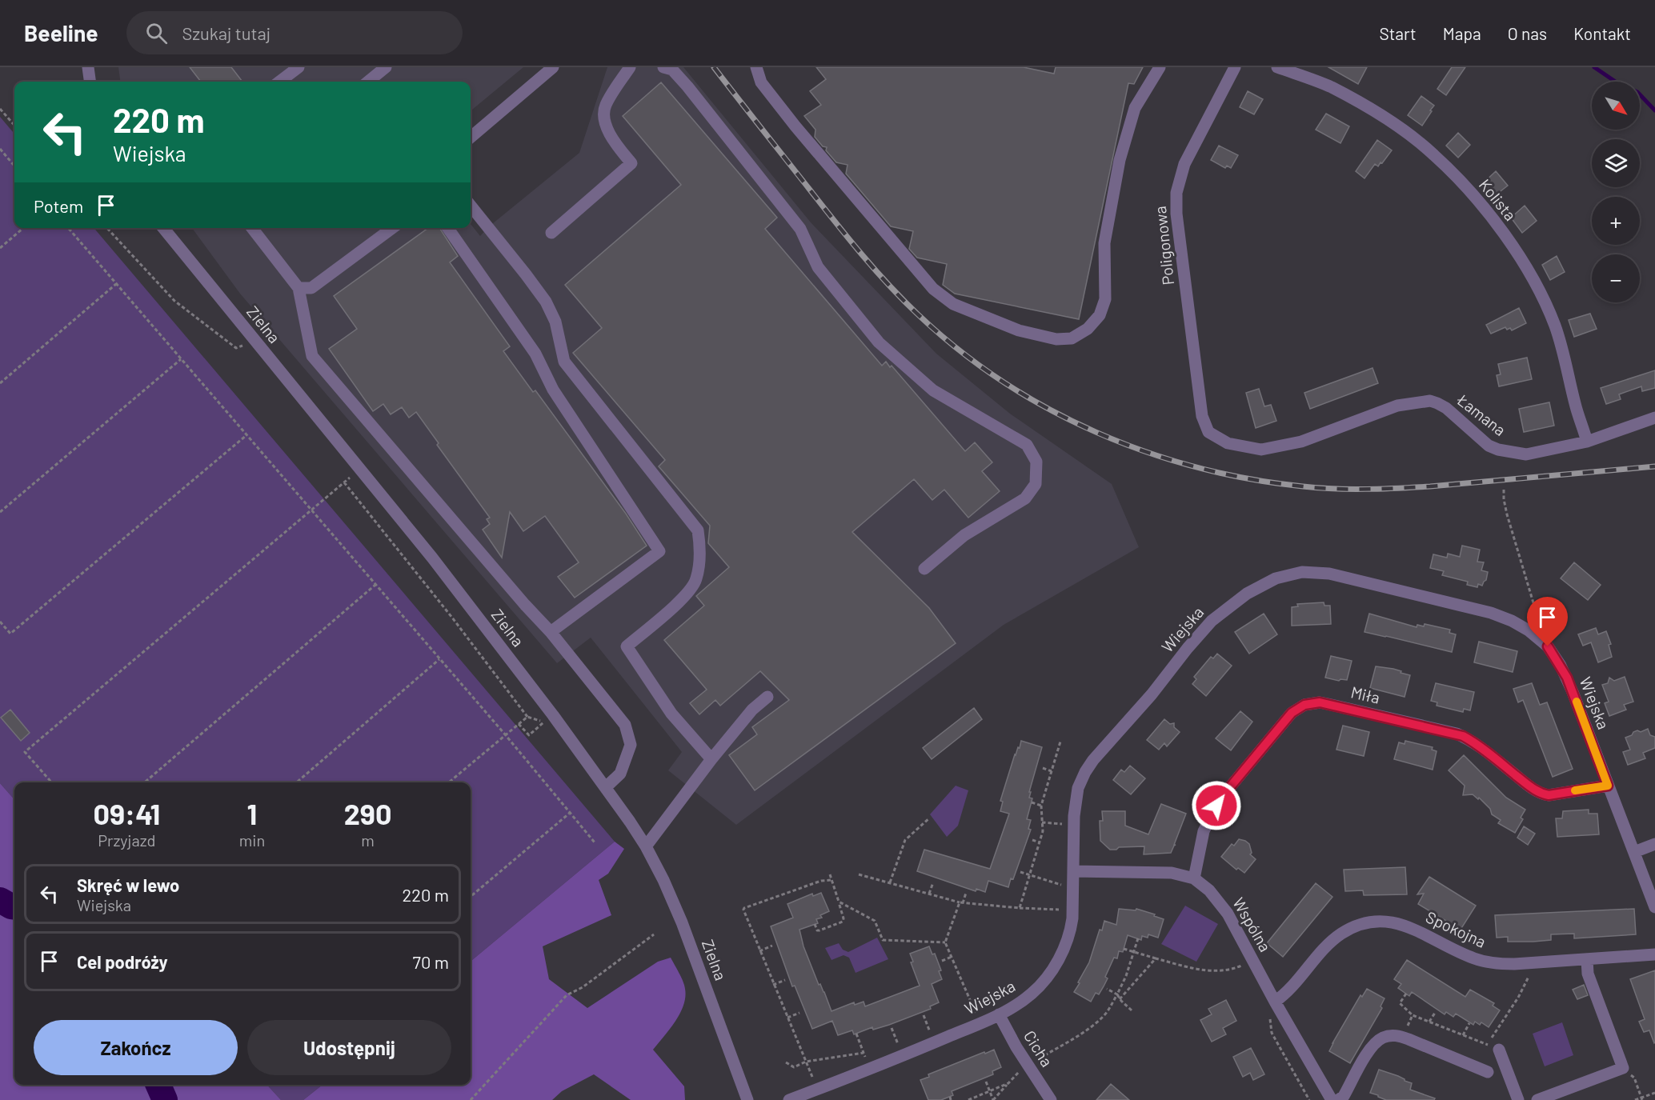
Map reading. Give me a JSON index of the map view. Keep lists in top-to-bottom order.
{
  "streets": {
    "street": [
      "Kolista",
      "Poligonowa",
      "Zielna",
      "Łamana",
      "Wiejska",
      "Miła",
      "Wspólna",
      "Spokojna",
      "Cicha"
    ]
  },
  "crossings": [
    ["Kolista", "Łamana"],
    ["Poligonowa", "Łamana"],
    ["Wiejska", "Miła"],
    ["Wiejska", "Wspólna"],
    ["Wiejska", "Cicha"],
    ["Miła", "Wspólna"],
    ["Wspólna", "Spokojna"]
  ],
  "north": "bottom right",
  "page": {
    "header": "Beeline",
    "search": "Szukaj tutaj",
    "nav": [
      "Start",
      "Mapa",
      "O nas",
      "Kontakt"
    ],
    "map_buttons": ["+", "−"],
    "turn": ["220 m", "Wiejska"],
    "then": "Potem",
    "eta": [
      "09:41",
      "Przyjazd",
      "1",
      "min",
      "290",
      "m"
    ],
    "list": [
      {
        "name": "Skręć w lewo",
        "note": "Wiejska",
        "value": "220 m"
      },
      {
        "name": "Cel podróży",
        "value": "70 m"
      }
    ],
    "buttons": ["Zakończ", "Udostępnij"]
  }
}
